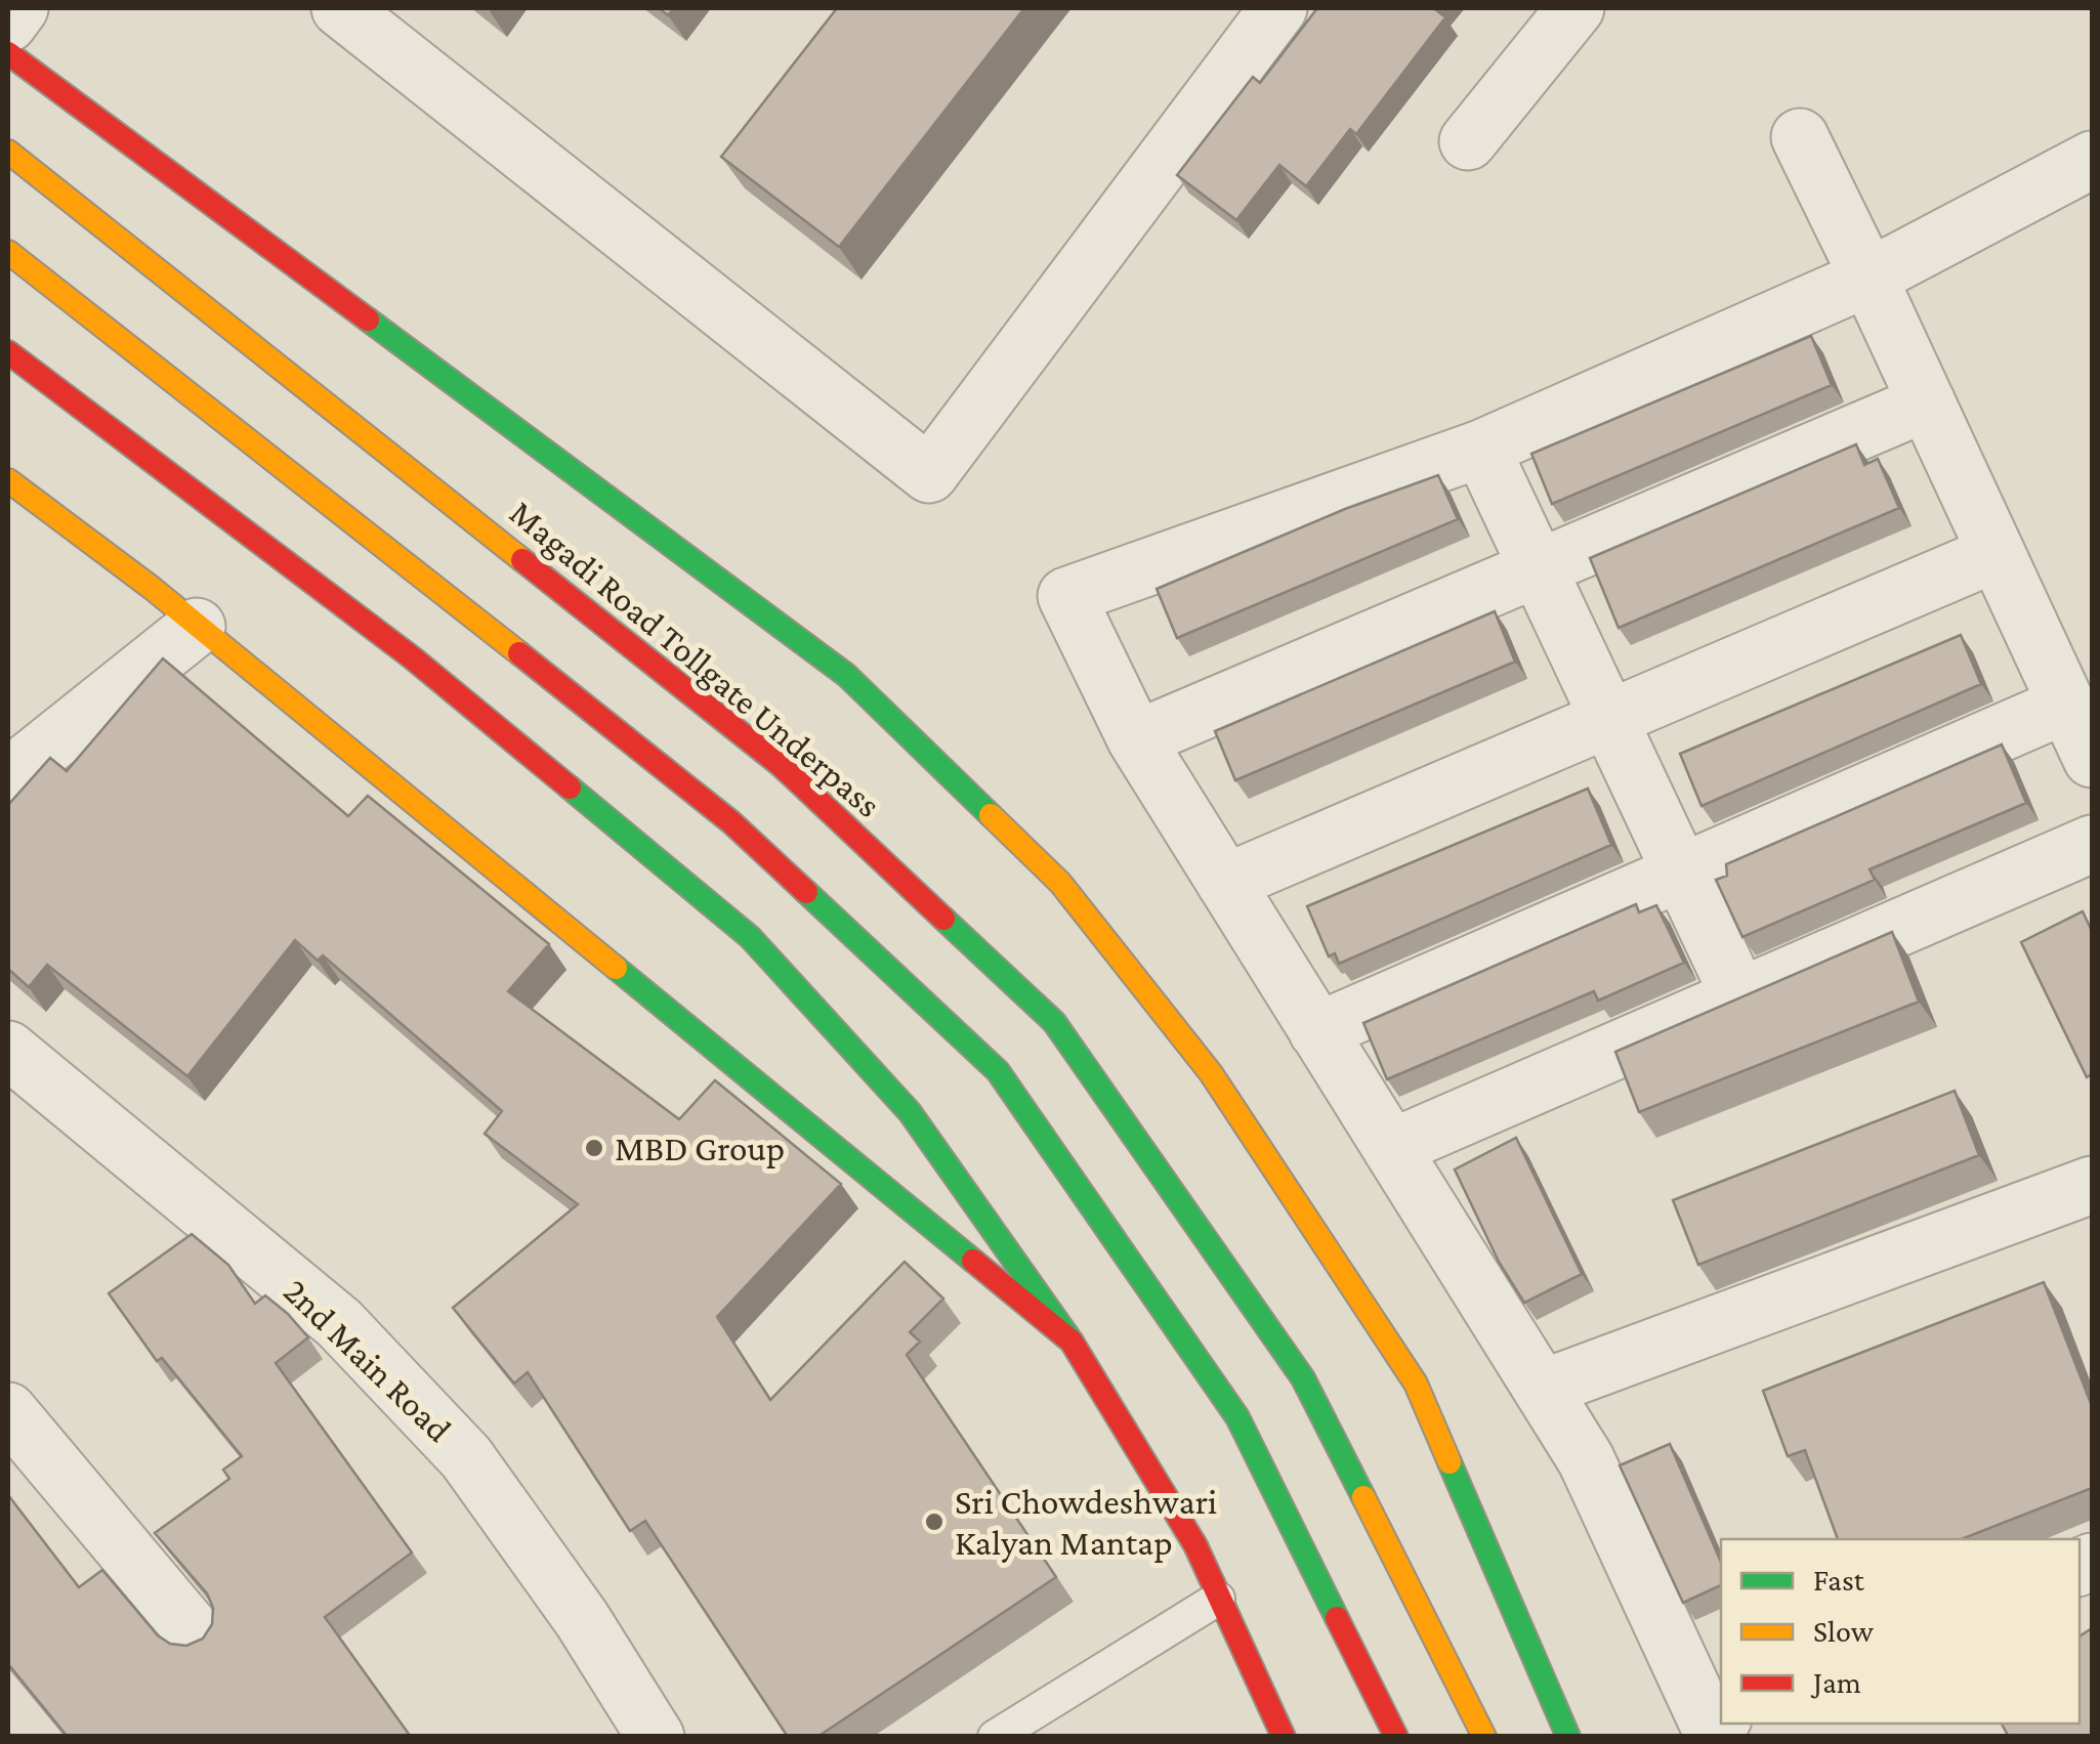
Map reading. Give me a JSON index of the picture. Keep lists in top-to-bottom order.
{
  "streets": {
    "main road": ["Magadi Road Tollgate Underpass"],
    "street": ["2nd Main Road"]
  },
  "places": ["MBD Group", "Sri Chowdeshwari Kalyan Mantap"],
  "legend": ["Fast", "Slow", "Jam"]
}
